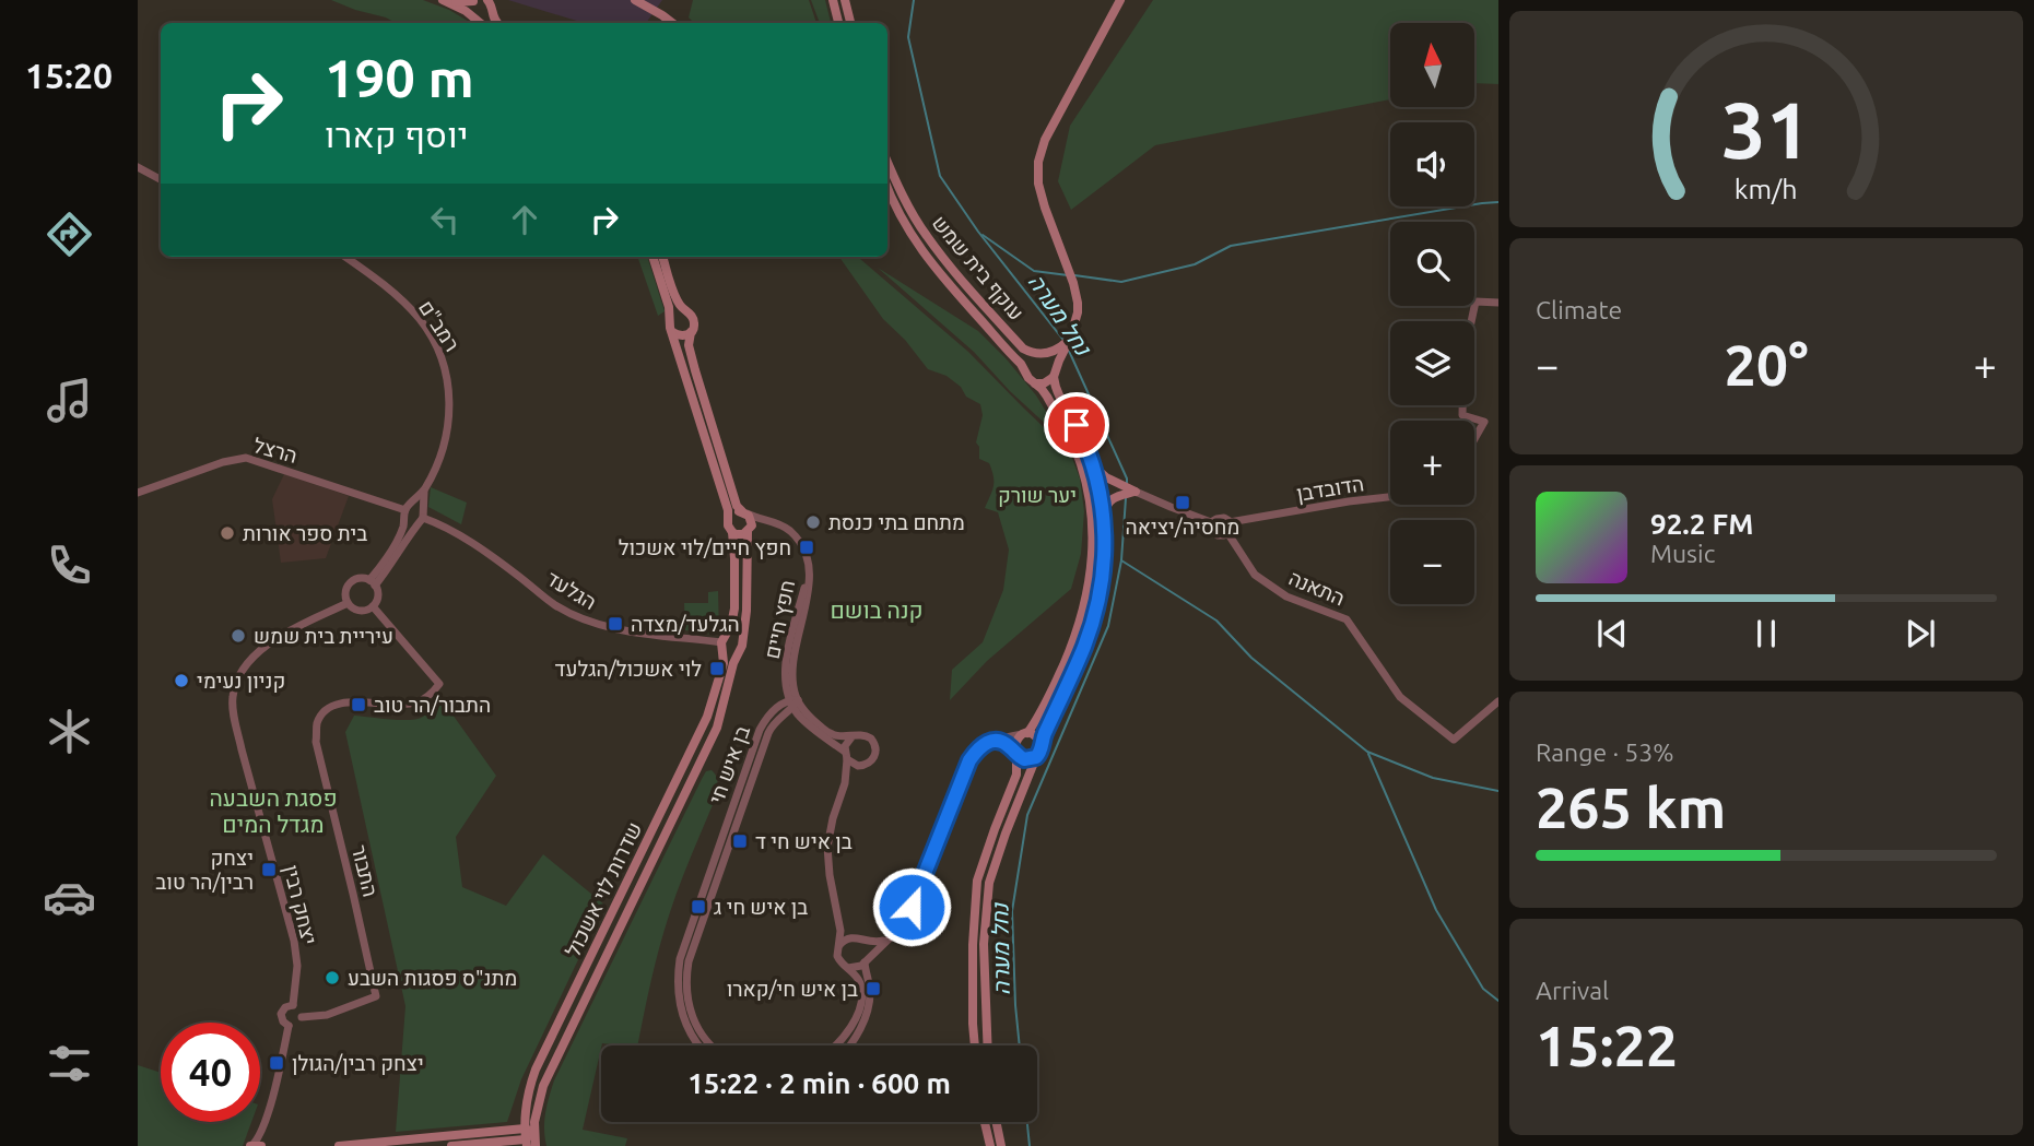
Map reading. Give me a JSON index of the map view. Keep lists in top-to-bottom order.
{
  "streets": {
    "main road": ["עוקף בית שמש", "שדרות לוי אשכול"],
    "street": [
      "רמב\"ם",
      "הרצל",
      "הדובדבן",
      "התאנה",
      "הגלעד",
      "חפץ חיים",
      "בן איש חי",
      "התבור",
      "יצחק רבין"
    ]
  },
  "crossings": [
    ["רמב\"ם", "הרצל"],
    ["רמב\"ם", "הגלעד"],
    ["הדובדבן", "התאנה"],
    ["הגלעד", "שדרות לוי אשכול"],
    ["חפץ חיים", "בן איש חי"],
    ["התבור", "יצחק רבין"]
  ],
  "districts": ["קנה בושם", "פסגת השבעה מגדל המים"],
  "water": ["נחל מערה"],
  "parks": ["יער שורק"],
  "places": {
    "transit": [
      "מחסיה/יציאה",
      "חפץ חיים/לוי אשכול",
      "הגלעד/מצדה",
      "לוי אשכול/הגלעד",
      "התבור/הר טוב",
      "בן איש חי ד",
      "יצחק רבין/הר טוב",
      "בן איש חי ג",
      "בן איש חי/קארו",
      "יצחק רבין/הגולן"
    ],
    "other": [
      "מתחם בתי כנסת",
      "בית ספר אורות",
      "עיריית בית שמש",
      "קניון נעימי",
      "מתנ\"ס פסגות השבע"
    ]
  },
  "north": "top",
  "page": {
    "tabs": "15:20",
    "map_buttons": ["+", "−"],
    "turn": ["190 m", "יוסף קארו"],
    "tile": [
      "Climate",
      ["Range · 53%", "265 km"],
      ["Arrival", "15:22"]
    ],
    "heat": ["−", "20°", "+"],
    "song": ["92.2 FM", "Music"],
    "limit": "40",
    "trip": "15:22 · 2 min · 600 m",
    "gauge": ["31", "km/h"]
  }
}
